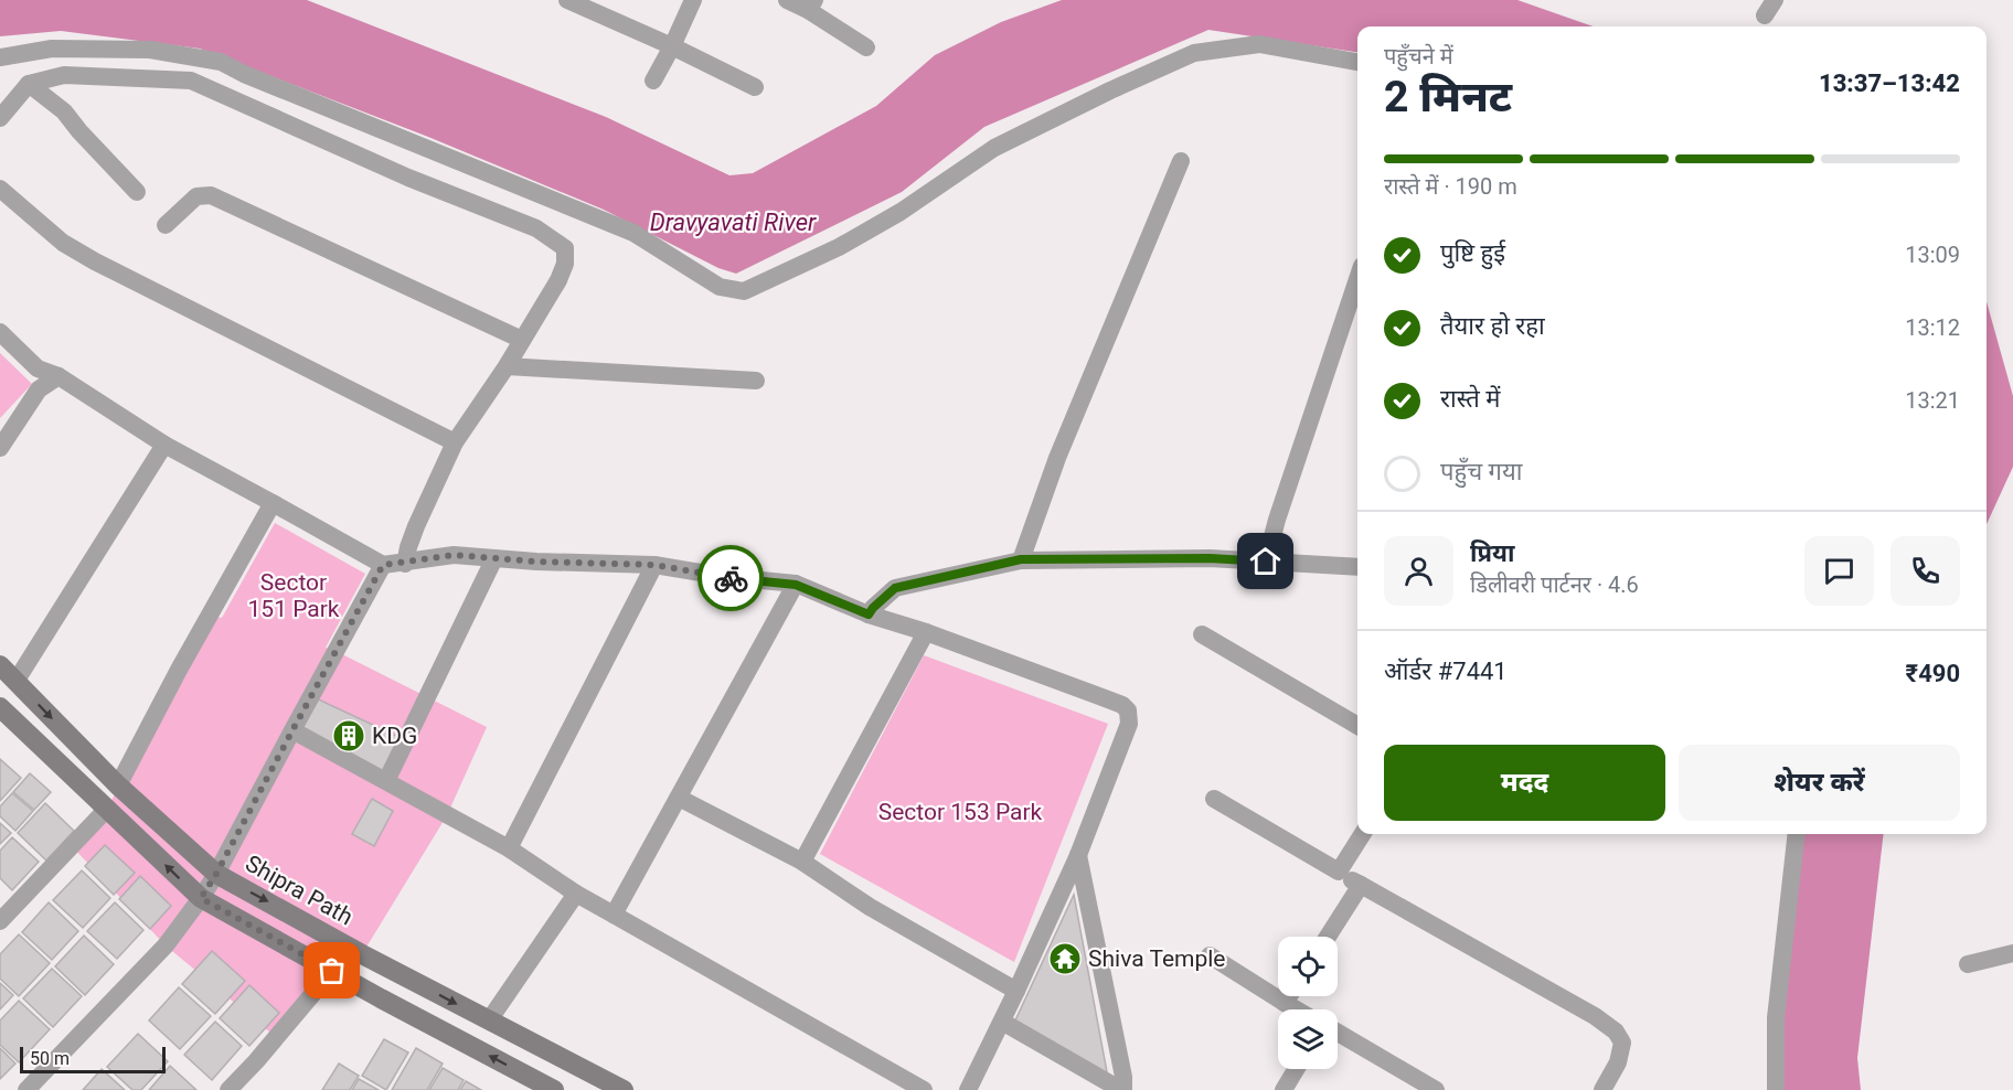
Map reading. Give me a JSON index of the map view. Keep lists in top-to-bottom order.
{
  "streets": {
    "street": ["Shipra Path"]
  },
  "water": ["Dravyavati River"],
  "parks": ["Sector 151 Park", "Sector 153 Park"],
  "places": {
    "building": ["KDG"],
    "temple": ["Shiva Temple"]
  },
  "scale_bar": "50 m",
  "page": {
    "heading": ["2 मिनट", "पहुँचने में", "13:37–13:42"],
    "panel": [
      "प्रिया",
      "डिलीवरी पार्टनर · 4.6",
      "ऑर्डर #7441",
      "₹490"
    ],
    "bar": "रास्ते में · 190 m",
    "list": [
      ["पुष्टि हुई", "13:09"],
      ["तैयार हो रहा", "13:12"],
      ["रास्ते में", "13:21"],
      "पहुँच गया"
    ],
    "buttons": ["मदद", "शेयर करें"],
    "scale": "50 m"
  }
}
